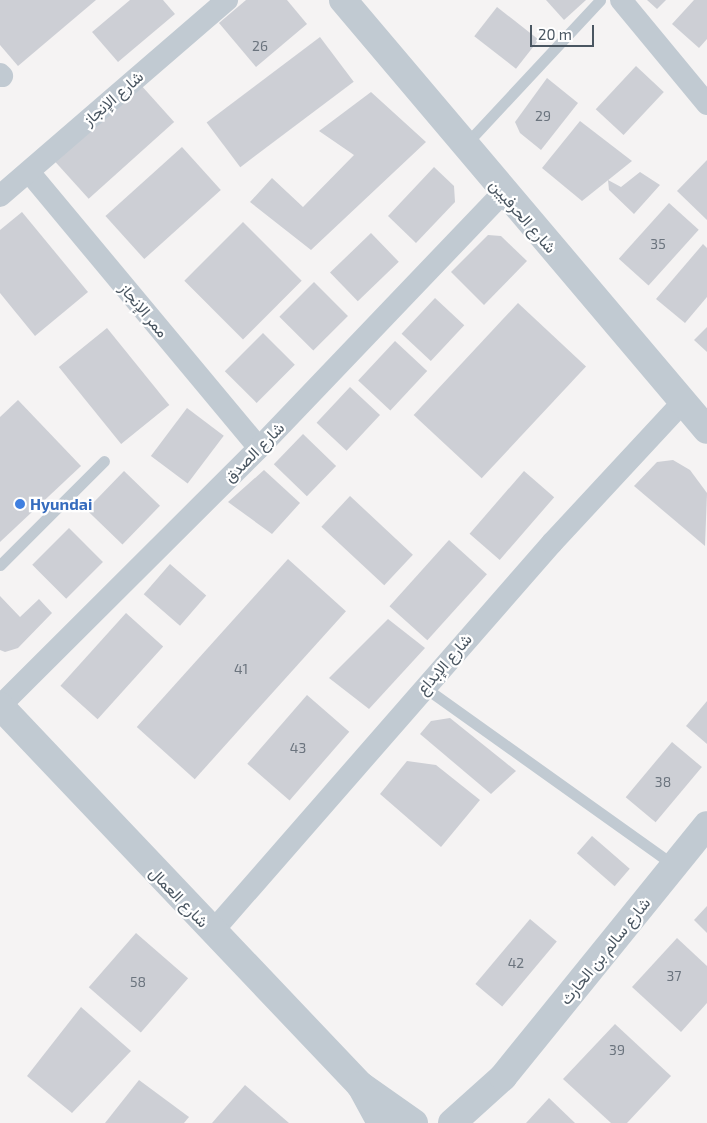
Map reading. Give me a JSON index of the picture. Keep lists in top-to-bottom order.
{
  "streets": {
    "street": [
      "شارع الإنجاز",
      "شارع الحرفيين",
      "ممر الإنجاز",
      "شارع الصدق",
      "شارع الإبداع",
      "شارع العمال",
      "شارع سالم بن الحارث"
    ]
  },
  "crossings": [
    ["شارع الإنجاز", "ممر الإنجاز"],
    ["شارع الحرفيين", "شارع الصدق"],
    ["شارع الحرفيين", "شارع الإبداع"],
    ["ممر الإنجاز", "شارع الصدق"],
    ["شارع الصدق", "شارع العمال"],
    ["شارع الإبداع", "شارع العمال"]
  ],
  "places": ["Hyundai"],
  "house_numbers": [
    "26",
    "29",
    "35",
    "41",
    "43",
    "38",
    "42",
    "37",
    "58",
    "39"
  ],
  "scale_bar": "20 m"
}
